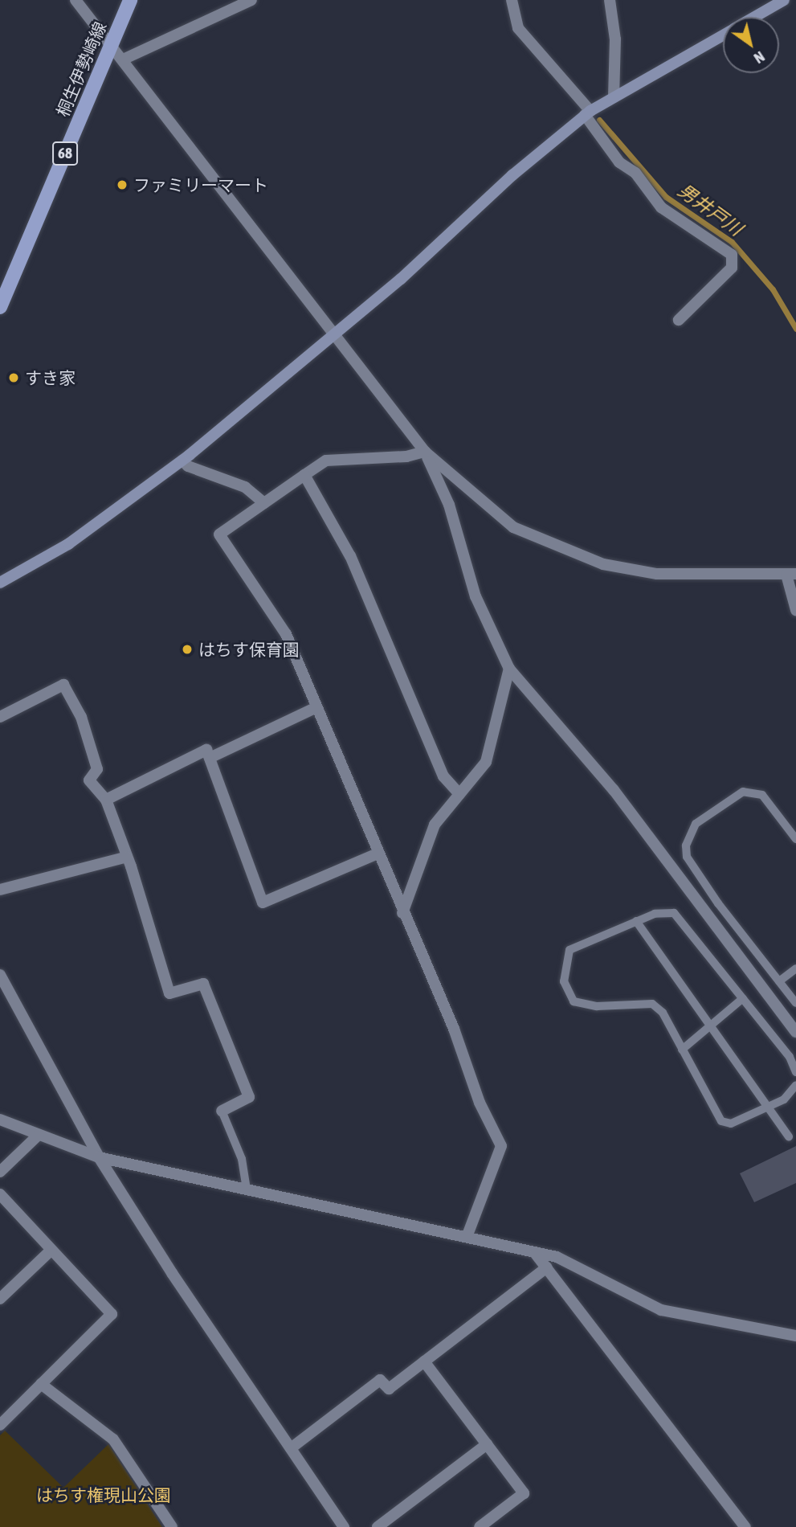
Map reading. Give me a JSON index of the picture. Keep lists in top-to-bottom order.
{
  "streets": {
    "main road": ["桐生伊勢崎線", "68"]
  },
  "water": ["男井戸川"],
  "parks": ["はちす権現山公園"],
  "places": ["ファミリーマート", "すき家", "はちす保育園"],
  "north": "bottom right"
}
